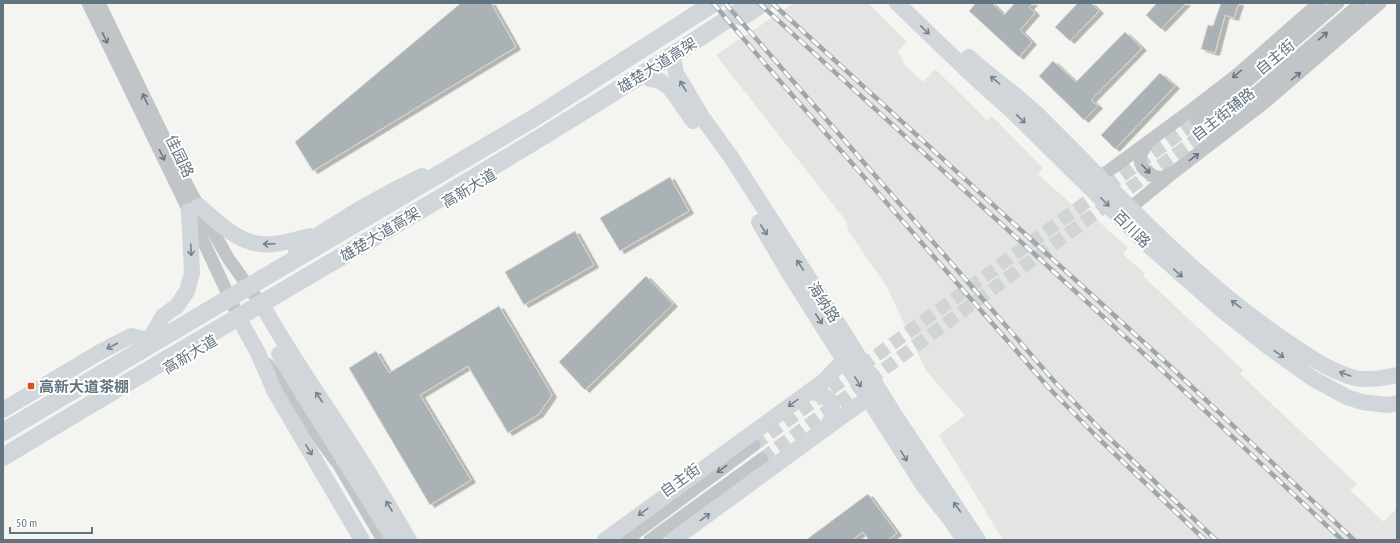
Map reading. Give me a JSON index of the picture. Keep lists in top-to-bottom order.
{
  "streets": {
    "highway": ["雄楚大道高架"],
    "main road": ["高新大道", "百川路", "海纳路"],
    "street": ["自主街", "自主街辅路", "佳园路"]
  },
  "crossings": [
    ["自主街辅路", "百川路"],
    ["佳园路", "高新大道"],
    ["高新大道", "海纳路"]
  ],
  "places": {
    "transit": ["高新大道茶棚"]
  },
  "scale_bar": "50 m"
}
